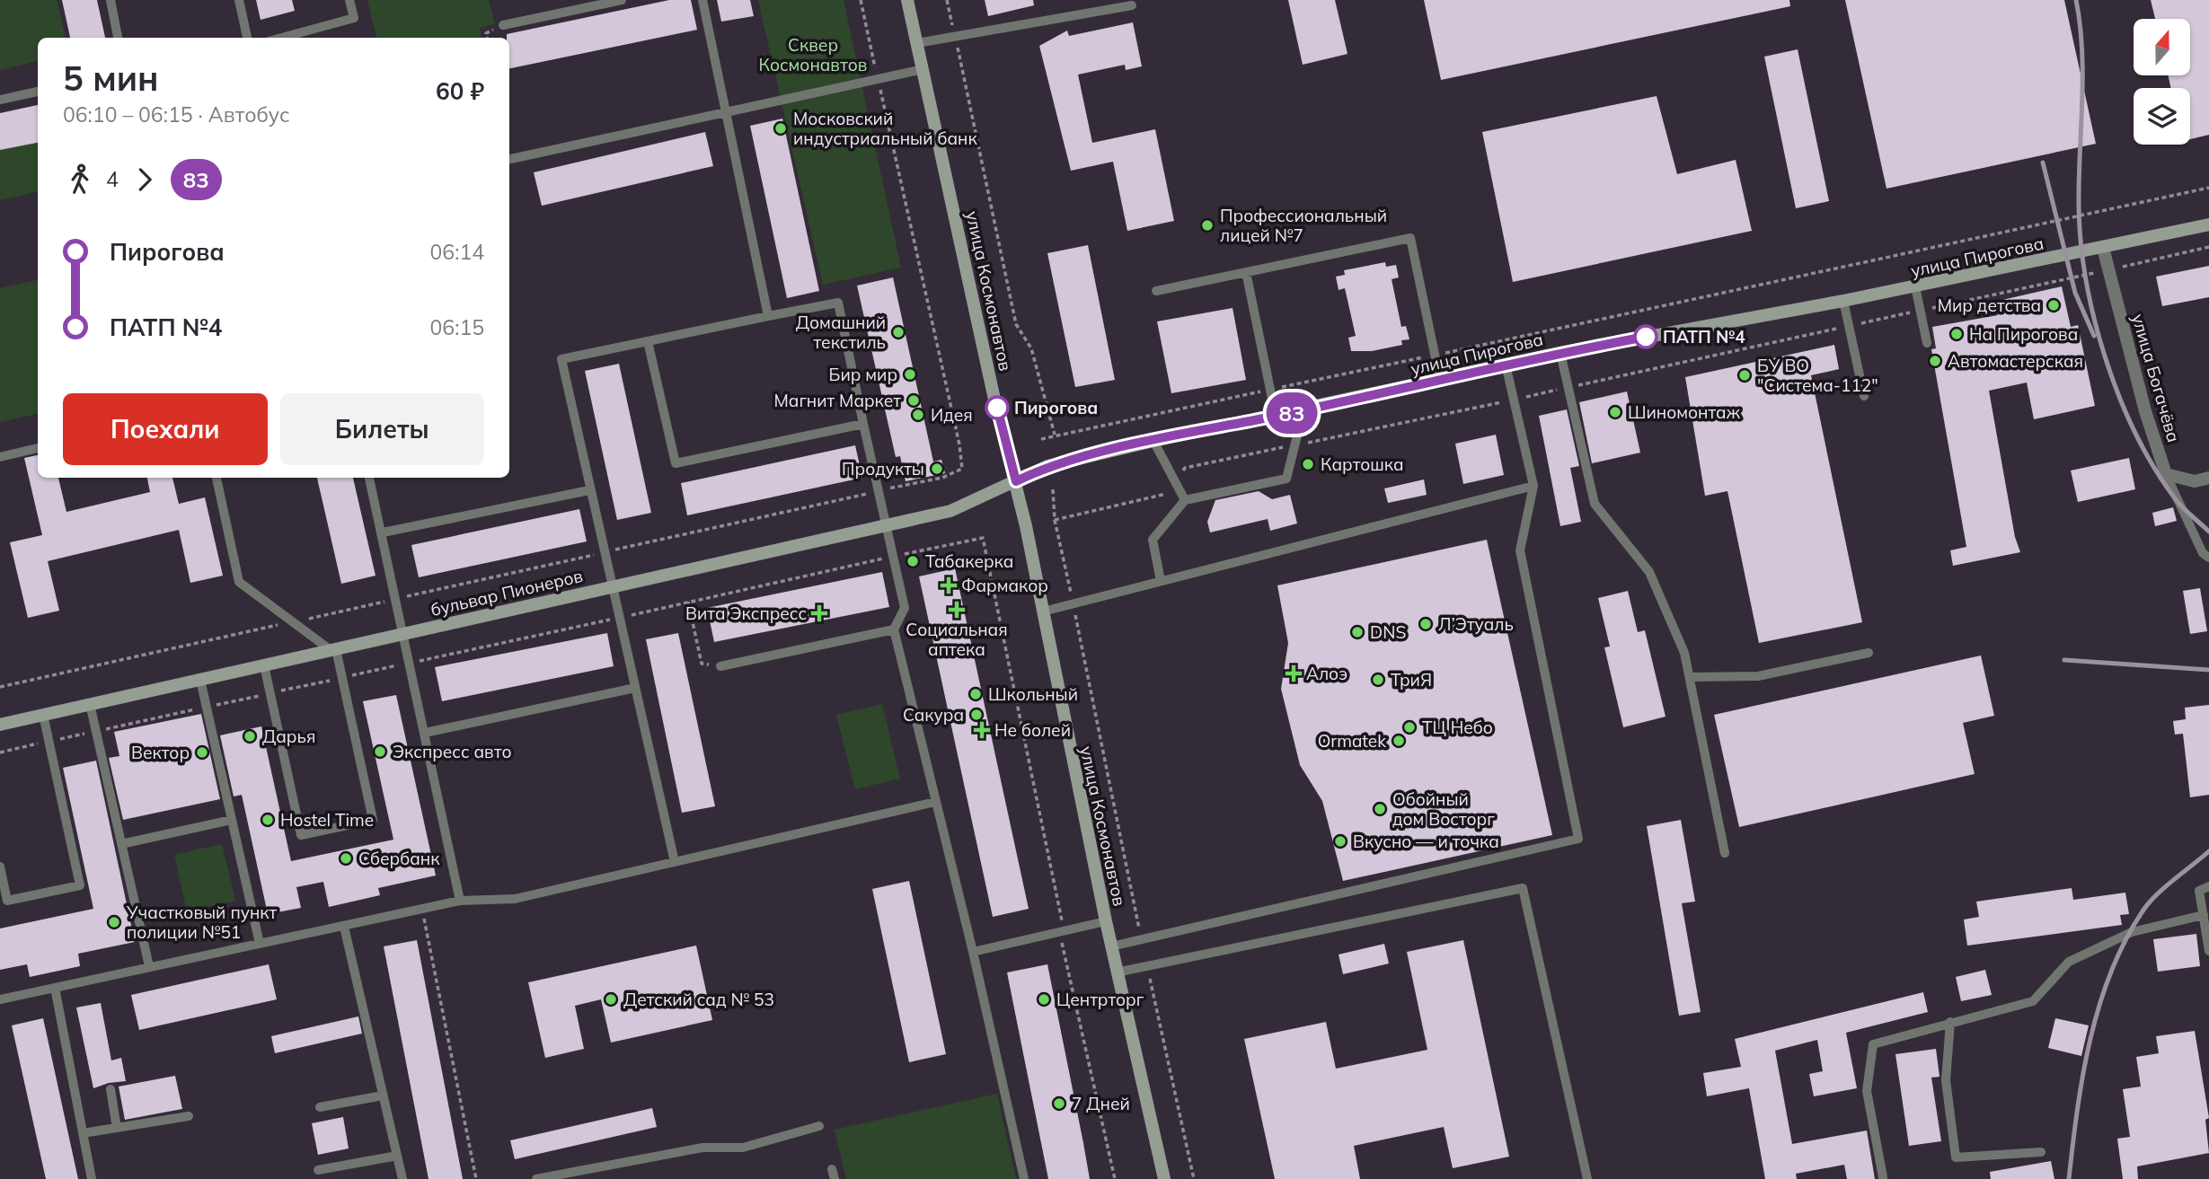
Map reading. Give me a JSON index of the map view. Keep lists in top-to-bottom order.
{
  "streets": {
    "street": [
      "улица Пирогова",
      "улица Космонавтов",
      "улица Богачёва",
      "бульвар Пионеров"
    ]
  },
  "crossings": [
    ["улица Пирогова", "улица Космонавтов"],
    ["улица Пирогова", "улица Богачёва"],
    ["улица Пирогова", "бульвар Пионеров"],
    ["улица Космонавтов", "бульвар Пионеров"]
  ],
  "parks": ["Сквер Космонавтов"],
  "places": {
    "other": [
      "Московский индустриальный банк",
      "Профессиональный лицей №7",
      "Мир детства",
      "Домашний текстиль",
      "На Пирогова",
      "ПАТП №4",
      "Автомастерская",
      "Бир мир",
      "БУ ВО \"Система-112\"",
      "Магнит Маркет",
      "Пирогова",
      "Шиномонтаж",
      "Идея",
      "Картошка",
      "Продукты",
      "Табакерка",
      "Л’Этуаль",
      "DNS",
      "ТриЯ",
      "Школьный",
      "Сакура",
      "ТЦ Небо",
      "Дарья",
      "Ormatek",
      "Экспресс авто",
      "Вектор",
      "Обойный дом Восторг",
      "Hostel Time",
      "Вкусно — и точка",
      "Сбербанк",
      "Участковый пункт полиции №51",
      "Детский сад № 53",
      "Центрторг",
      "7 Дней"
    ],
    "health": [
      "Фармакор",
      "Социальная аптека",
      "Вита Экспресс",
      "Алоэ",
      "Не болей"
    ]
  },
  "lines": ["bus line 83"],
  "north": "top",
  "page": {
    "on_map": "83",
    "heading": ["5 мин", "06:10 – 06:15 · Автобус", "60 ₽"],
    "legs": ["4", "83"],
    "list": [
      {
        "name": "Пирогова",
        "value": "06:14"
      },
      {
        "name": "ПАТП №4",
        "value": "06:15"
      }
    ],
    "buttons": ["Поехали", "Билеты"]
  }
}
